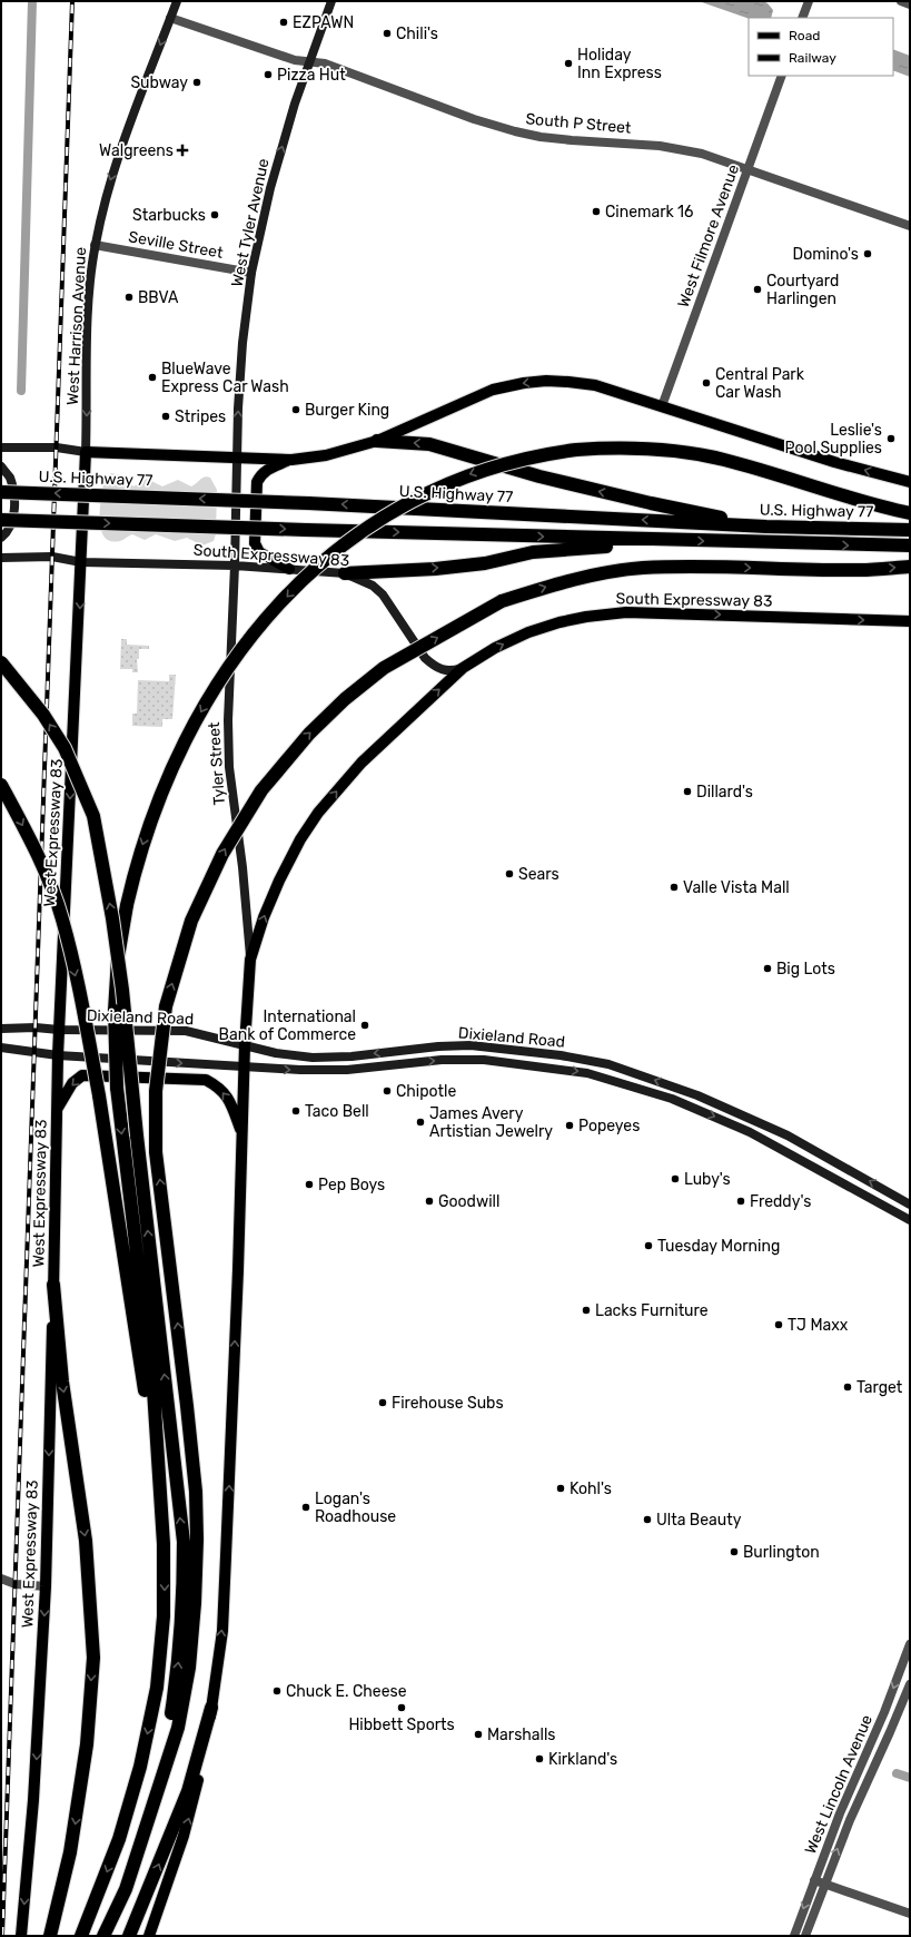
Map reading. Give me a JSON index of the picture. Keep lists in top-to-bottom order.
{
  "streets": {
    "highway": ["U.S. Highway 77"],
    "main road": [
      "West Tyler Avenue",
      "West Harrison Avenue",
      "South Expressway 83",
      "Tyler Street",
      "West Expressway 83",
      "Dixieland Road"
    ],
    "street": [
      "South P Street",
      "West Filmore Avenue",
      "Seville Street",
      "West Lincoln Avenue"
    ]
  },
  "crossings": [
    ["South P Street", "West Tyler Avenue"],
    ["South P Street", "West Filmore Avenue"],
    ["South P Street", "West Harrison Avenue"],
    ["West Tyler Avenue", "Seville Street"],
    ["West Tyler Avenue", "South Expressway 83"],
    ["West Tyler Avenue", "Tyler Street"],
    ["Seville Street", "West Harrison Avenue"],
    ["West Harrison Avenue", "West Expressway 83"],
    ["South Expressway 83", "Tyler Street"],
    ["South Expressway 83", "West Expressway 83"],
    ["West Expressway 83", "Dixieland Road"]
  ],
  "one_way": [
    "West Tyler Avenue",
    "West Harrison Avenue",
    "South Expressway 83",
    "West Expressway 83"
  ],
  "places": {
    "other": [
      "EZPAWN",
      "Chili's",
      "Holiday Inn Express",
      "Pizza Hut",
      "Subway",
      "Cinemark 16",
      "Starbucks",
      "Domino's",
      "Courtyard Harlingen",
      "BBVA",
      "BlueWave Express Car Wash",
      "Central Park Car Wash",
      "Burger King",
      "Stripes",
      "Leslie's Pool Supplies",
      "Dillard's",
      "Sears",
      "Valle Vista Mall",
      "Big Lots",
      "International Bank of Commerce",
      "Chipotle",
      "Taco Bell",
      "James Avery Artistian Jewelry",
      "Popeyes",
      "Luby's",
      "Pep Boys",
      "Goodwill",
      "Freddy's",
      "Tuesday Morning",
      "Lacks Furniture",
      "TJ Maxx",
      "Target",
      "Firehouse Subs",
      "Kohl's",
      "Logan's Roadhouse",
      "Ulta Beauty",
      "Burlington",
      "Chuck E. Cheese",
      "Hibbett Sports",
      "Marshalls",
      "Kirkland's"
    ],
    "health": ["Walgreens"]
  },
  "legend": ["Road", "Railway"]
}
